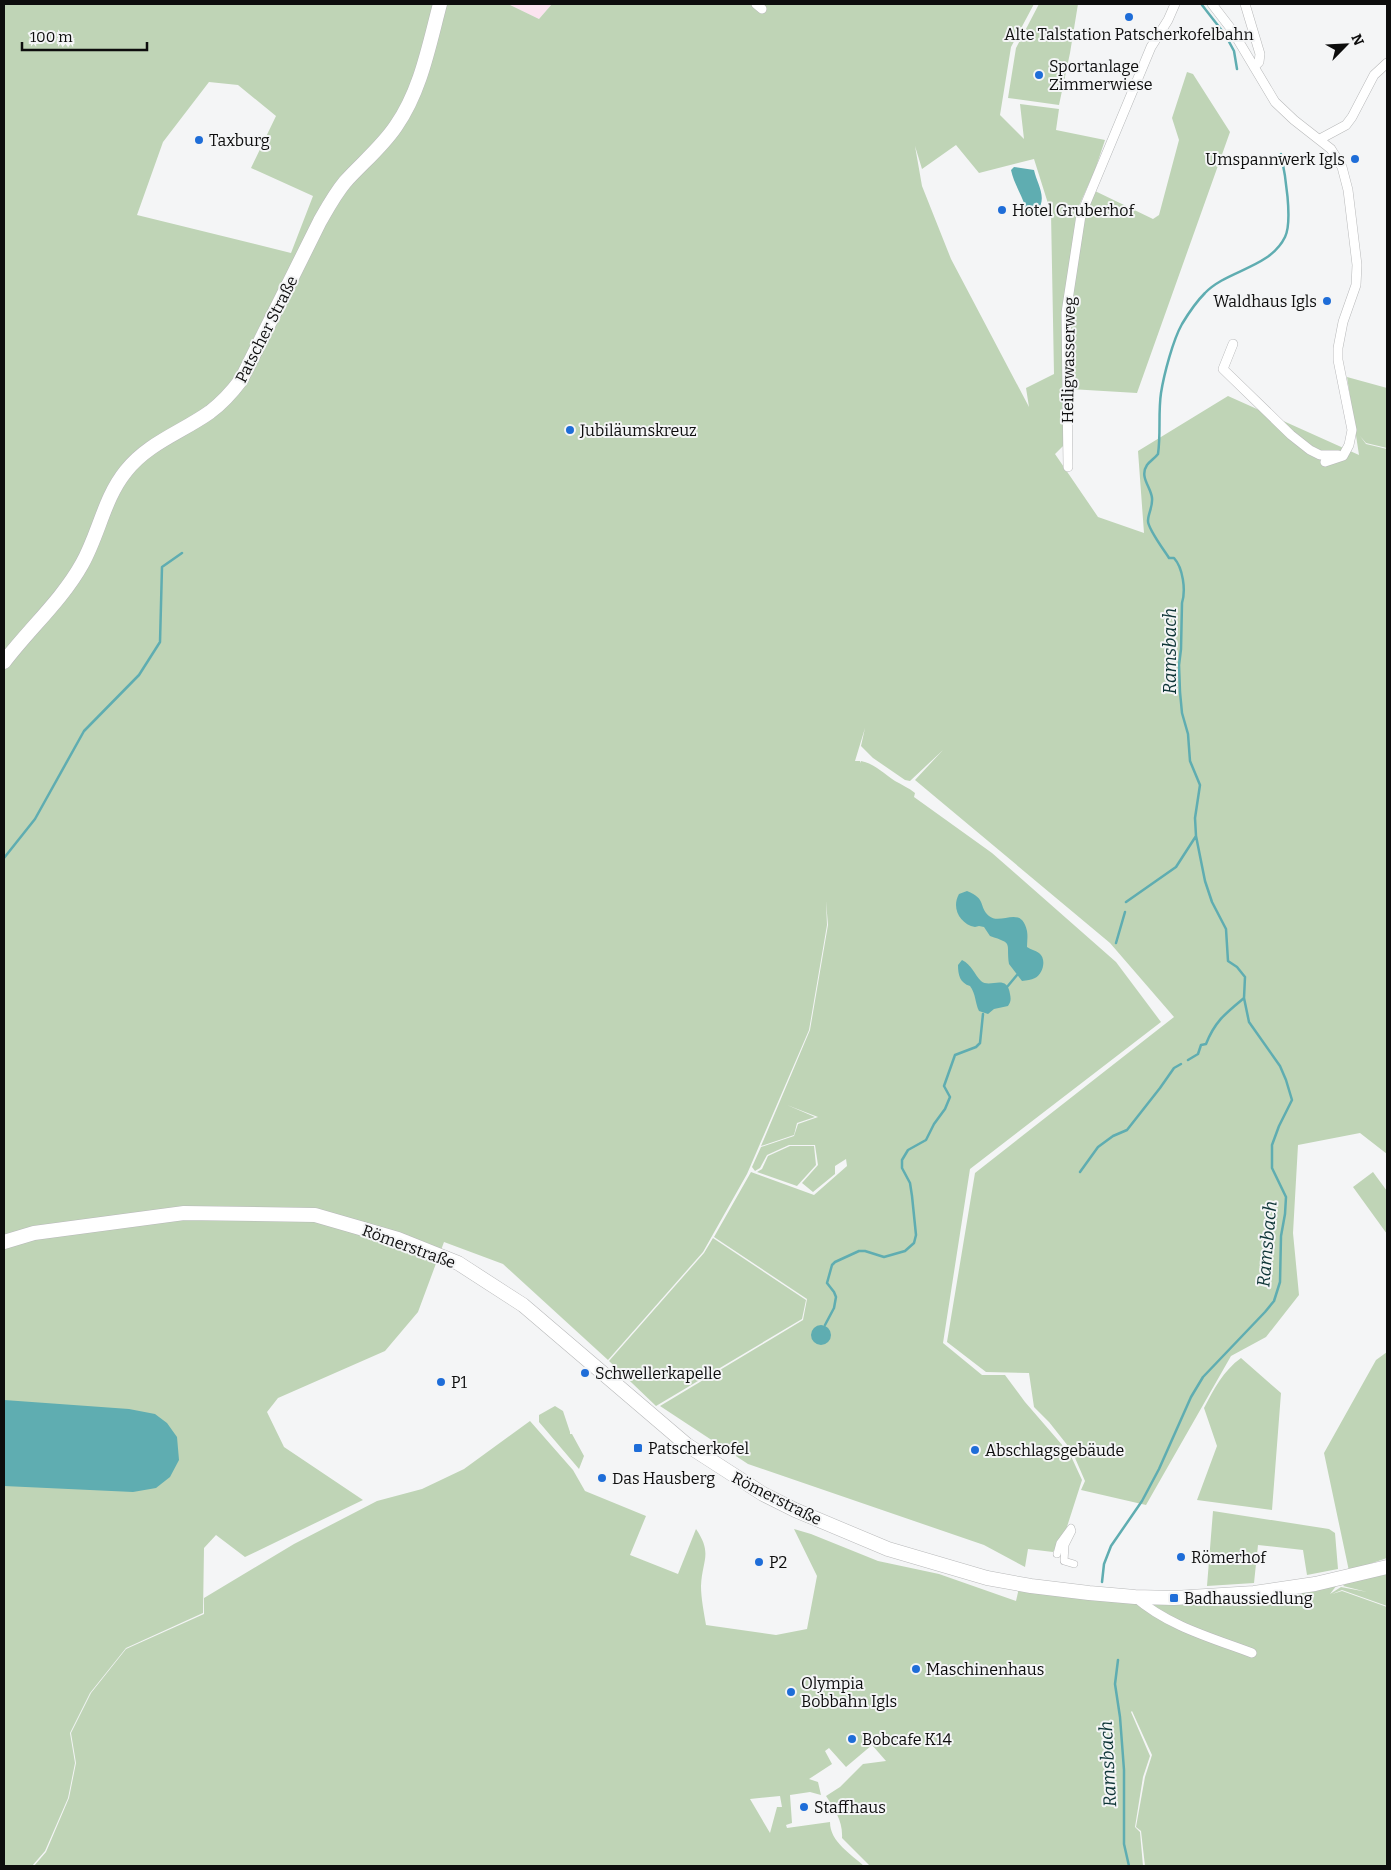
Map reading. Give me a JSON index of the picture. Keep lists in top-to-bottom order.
{
  "streets": {
    "main road": ["Patscher Straße", "Römerstraße"],
    "street": ["Heiligwasserweg"]
  },
  "water": ["Ramsbach"],
  "places": {
    "other": [
      "Alte Talstation Patscherkofelbahn",
      "Sportanlage Zimmerwiese",
      "Taxburg",
      "Umspannwerk Igls",
      "Hotel Gruberhof",
      "Waldhaus Igls",
      "Jubiläumskreuz",
      "Schwellerkapelle",
      "P1",
      "Abschlagsgebäude",
      "Das Hausberg",
      "Römerhof",
      "P2",
      "Maschinenhaus",
      "Olympia Bobbahn Igls",
      "Bobcafe K14",
      "Staffhaus"
    ],
    "transit": ["Patscherkofel", "Badhaussiedlung"]
  },
  "scale_bar": "100 m",
  "north": "top right"
}
